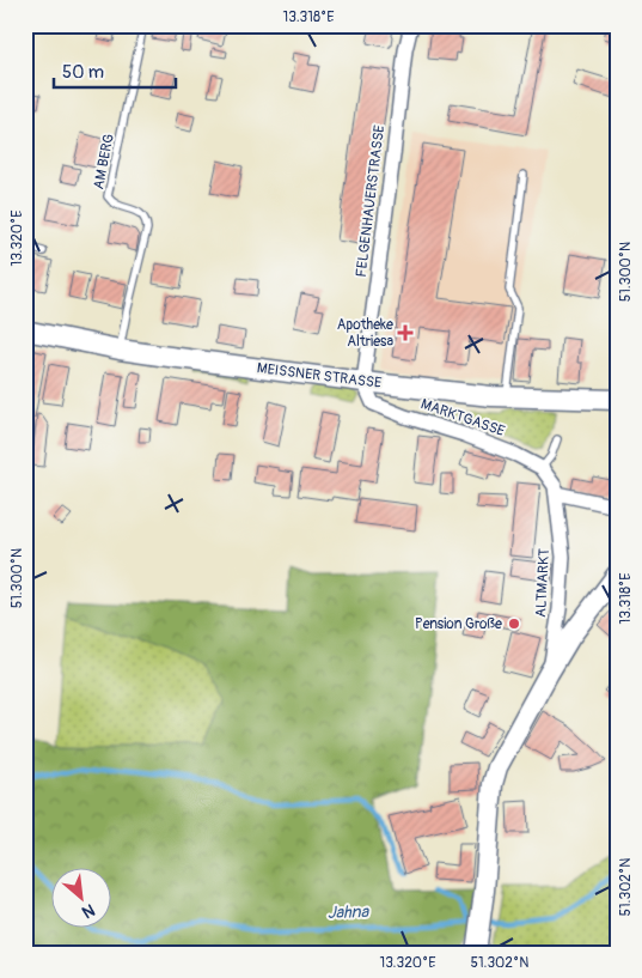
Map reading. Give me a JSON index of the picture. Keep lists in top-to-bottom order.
{
  "streets": {
    "main road": ["MEISSNER STRASSE"],
    "street": ["FELGENHAUERSTRASSE", "MARKTGASSE", "ALTMARKT"],
    "lane": ["AM BERG"]
  },
  "crossings": [
    ["AM BERG", "MEISSNER STRASSE"],
    ["FELGENHAUERSTRASSE", "MEISSNER STRASSE"],
    ["FELGENHAUERSTRASSE", "MARKTGASSE"],
    ["MEISSNER STRASSE", "MARKTGASSE"],
    ["MARKTGASSE", "ALTMARKT"]
  ],
  "water": ["Jahna"],
  "places": {
    "health": ["Apotheke Altriesa"],
    "other": ["Pension Große"]
  },
  "scale_bar": "50 m",
  "north": "bottom right",
  "coordinates": [
    "13.318°E",
    "13.320°E",
    "51.300°N",
    "51.302°N"
  ]
}
